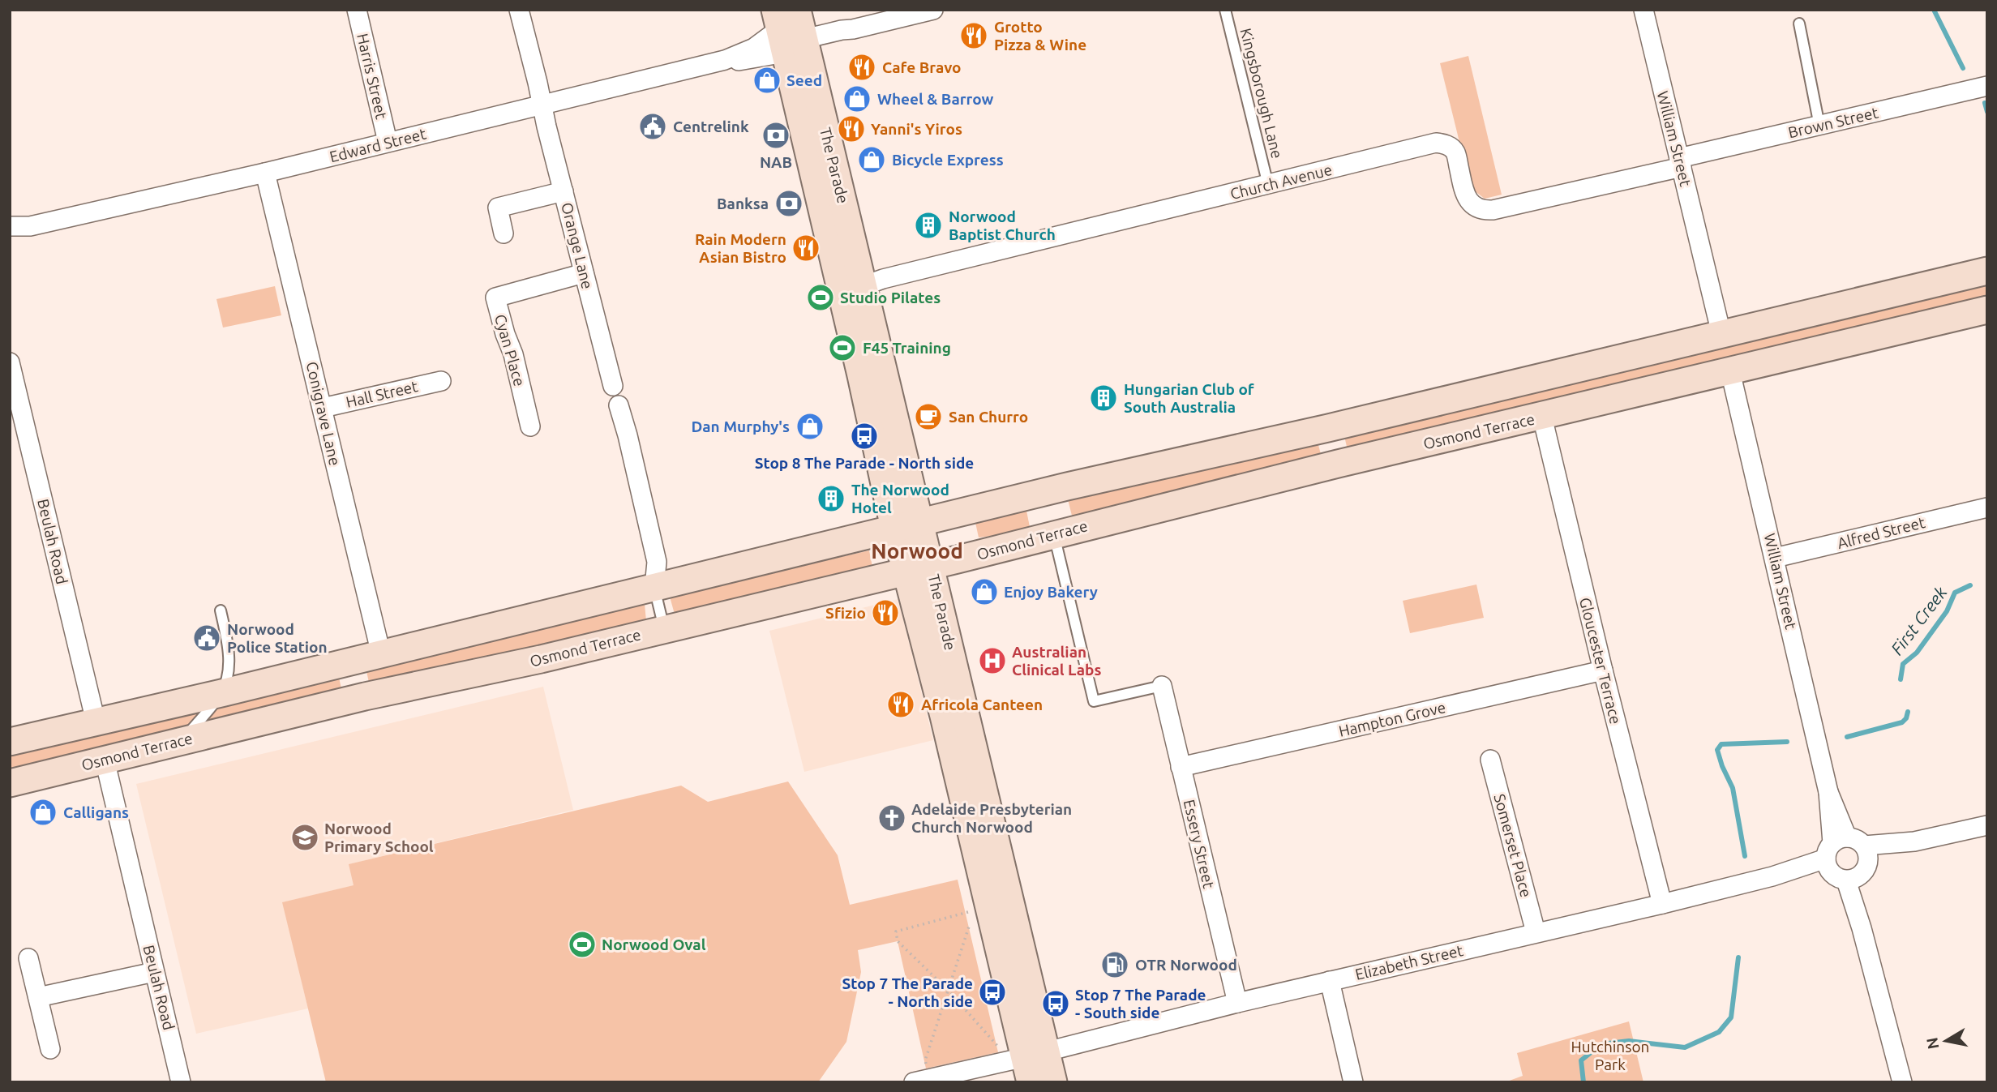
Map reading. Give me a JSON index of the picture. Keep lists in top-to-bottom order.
{
  "streets": {
    "street": [
      "Harris Street",
      "Brown Street",
      "William Street",
      "Edward Street",
      "The Parade",
      "Church Avenue",
      "Orange Lane",
      "Cyan Place",
      "Hall Street",
      "Conigrave Lane",
      "Osmond Terrace",
      "Alfred Street",
      "Beulah Road",
      "Gloucester Terrace",
      "Hampton Grove",
      "Essery Street",
      "Somerset Place",
      "Elizabeth Street"
    ],
    "lane": ["Kingsborough Lane"]
  },
  "crossings": [
    ["Harris Street", "Edward Street"],
    ["Kingsborough Lane", "Church Avenue"],
    ["Brown Street", "William Street"],
    ["Brown Street", "Church Avenue"],
    ["William Street", "Church Avenue"],
    ["William Street", "Osmond Terrace"],
    ["William Street", "Alfred Street"],
    ["William Street", "Elizabeth Street"],
    ["Edward Street", "The Parade"],
    ["Edward Street", "Orange Lane"],
    ["Edward Street", "Conigrave Lane"],
    ["The Parade", "Church Avenue"],
    ["The Parade", "Osmond Terrace"],
    ["The Parade", "Elizabeth Street"],
    ["Orange Lane", "Cyan Place"],
    ["Hall Street", "Conigrave Lane"],
    ["Osmond Terrace", "Beulah Road"],
    ["Osmond Terrace", "Gloucester Terrace"],
    ["Gloucester Terrace", "Hampton Grove"],
    ["Gloucester Terrace", "Elizabeth Street"],
    ["Hampton Grove", "Essery Street"],
    ["Essery Street", "Elizabeth Street"],
    ["Somerset Place", "Elizabeth Street"]
  ],
  "districts": ["Norwood"],
  "water": ["First Creek"],
  "parks": ["Hutchinson Park"],
  "places": {
    "restaurant": [
      "Grotto Pizza & Wine",
      "Cafe Bravo",
      "Yanni's Yiros",
      "Rain Modern Asian Bistro",
      "Sfizio",
      "Africola Canteen"
    ],
    "shop": [
      "Seed",
      "Wheel & Barrow",
      "Bicycle Express",
      "Dan Murphy's",
      "Enjoy Bakery",
      "Calligans"
    ],
    "public building": ["Centrelink", "Norwood Police Station"],
    "bank": ["NAB", "Banksa"],
    "building": ["Norwood Baptist Church", "Hungarian Club of South Australia", "The Norwood Hotel"],
    "sports": ["Studio Pilates", "F45 Training", "Norwood Oval"],
    "cafe": ["San Churro"],
    "bus stop": ["Stop 8 The Parade - North side", "Stop 7 The Parade - North side", "Stop 7 The Parade - South side"],
    "hospital": ["Australian Clinical Labs"],
    "church": ["Adelaide Presbyterian Church Norwood"],
    "school or university": ["Norwood Primary School"],
    "fuel station": ["OTR Norwood"]
  },
  "north": "left"
}
